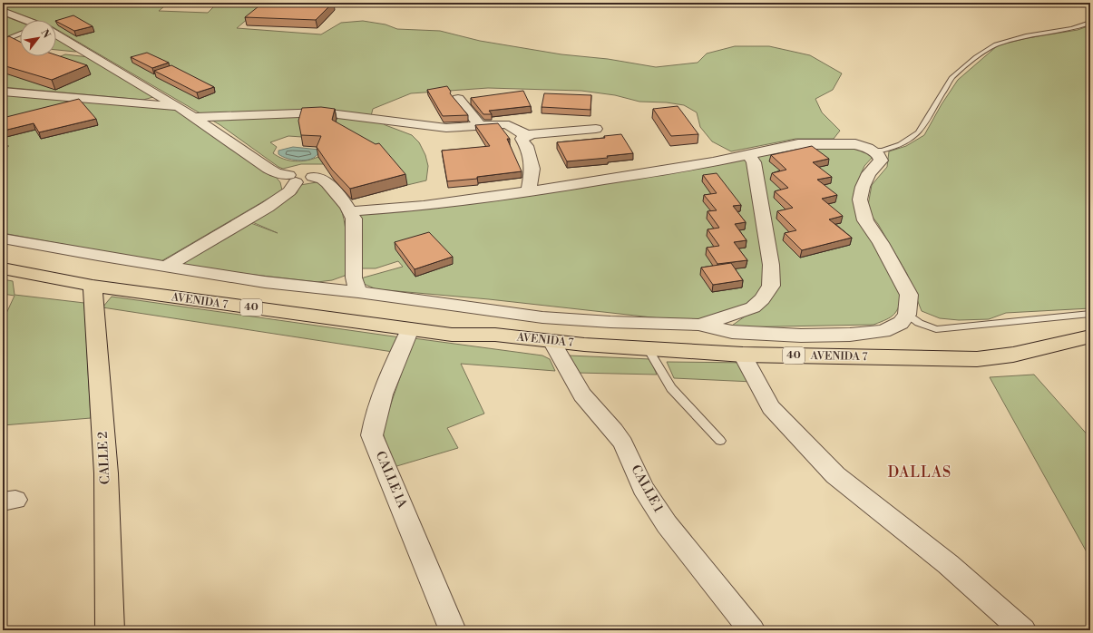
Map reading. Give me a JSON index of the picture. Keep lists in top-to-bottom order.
{
  "streets": {
    "main road": ["AVENIDA 7", "40", "CALLE 2"],
    "street": ["CALLE 1A", "CALLE 1"]
  },
  "crossings": [
    ["AVENIDA 7", "CALLE 2"],
    ["AVENIDA 7", "CALLE 1A"],
    ["AVENIDA 7", "CALLE 1"]
  ],
  "districts": ["DALLAS"],
  "north": "top right"
}
